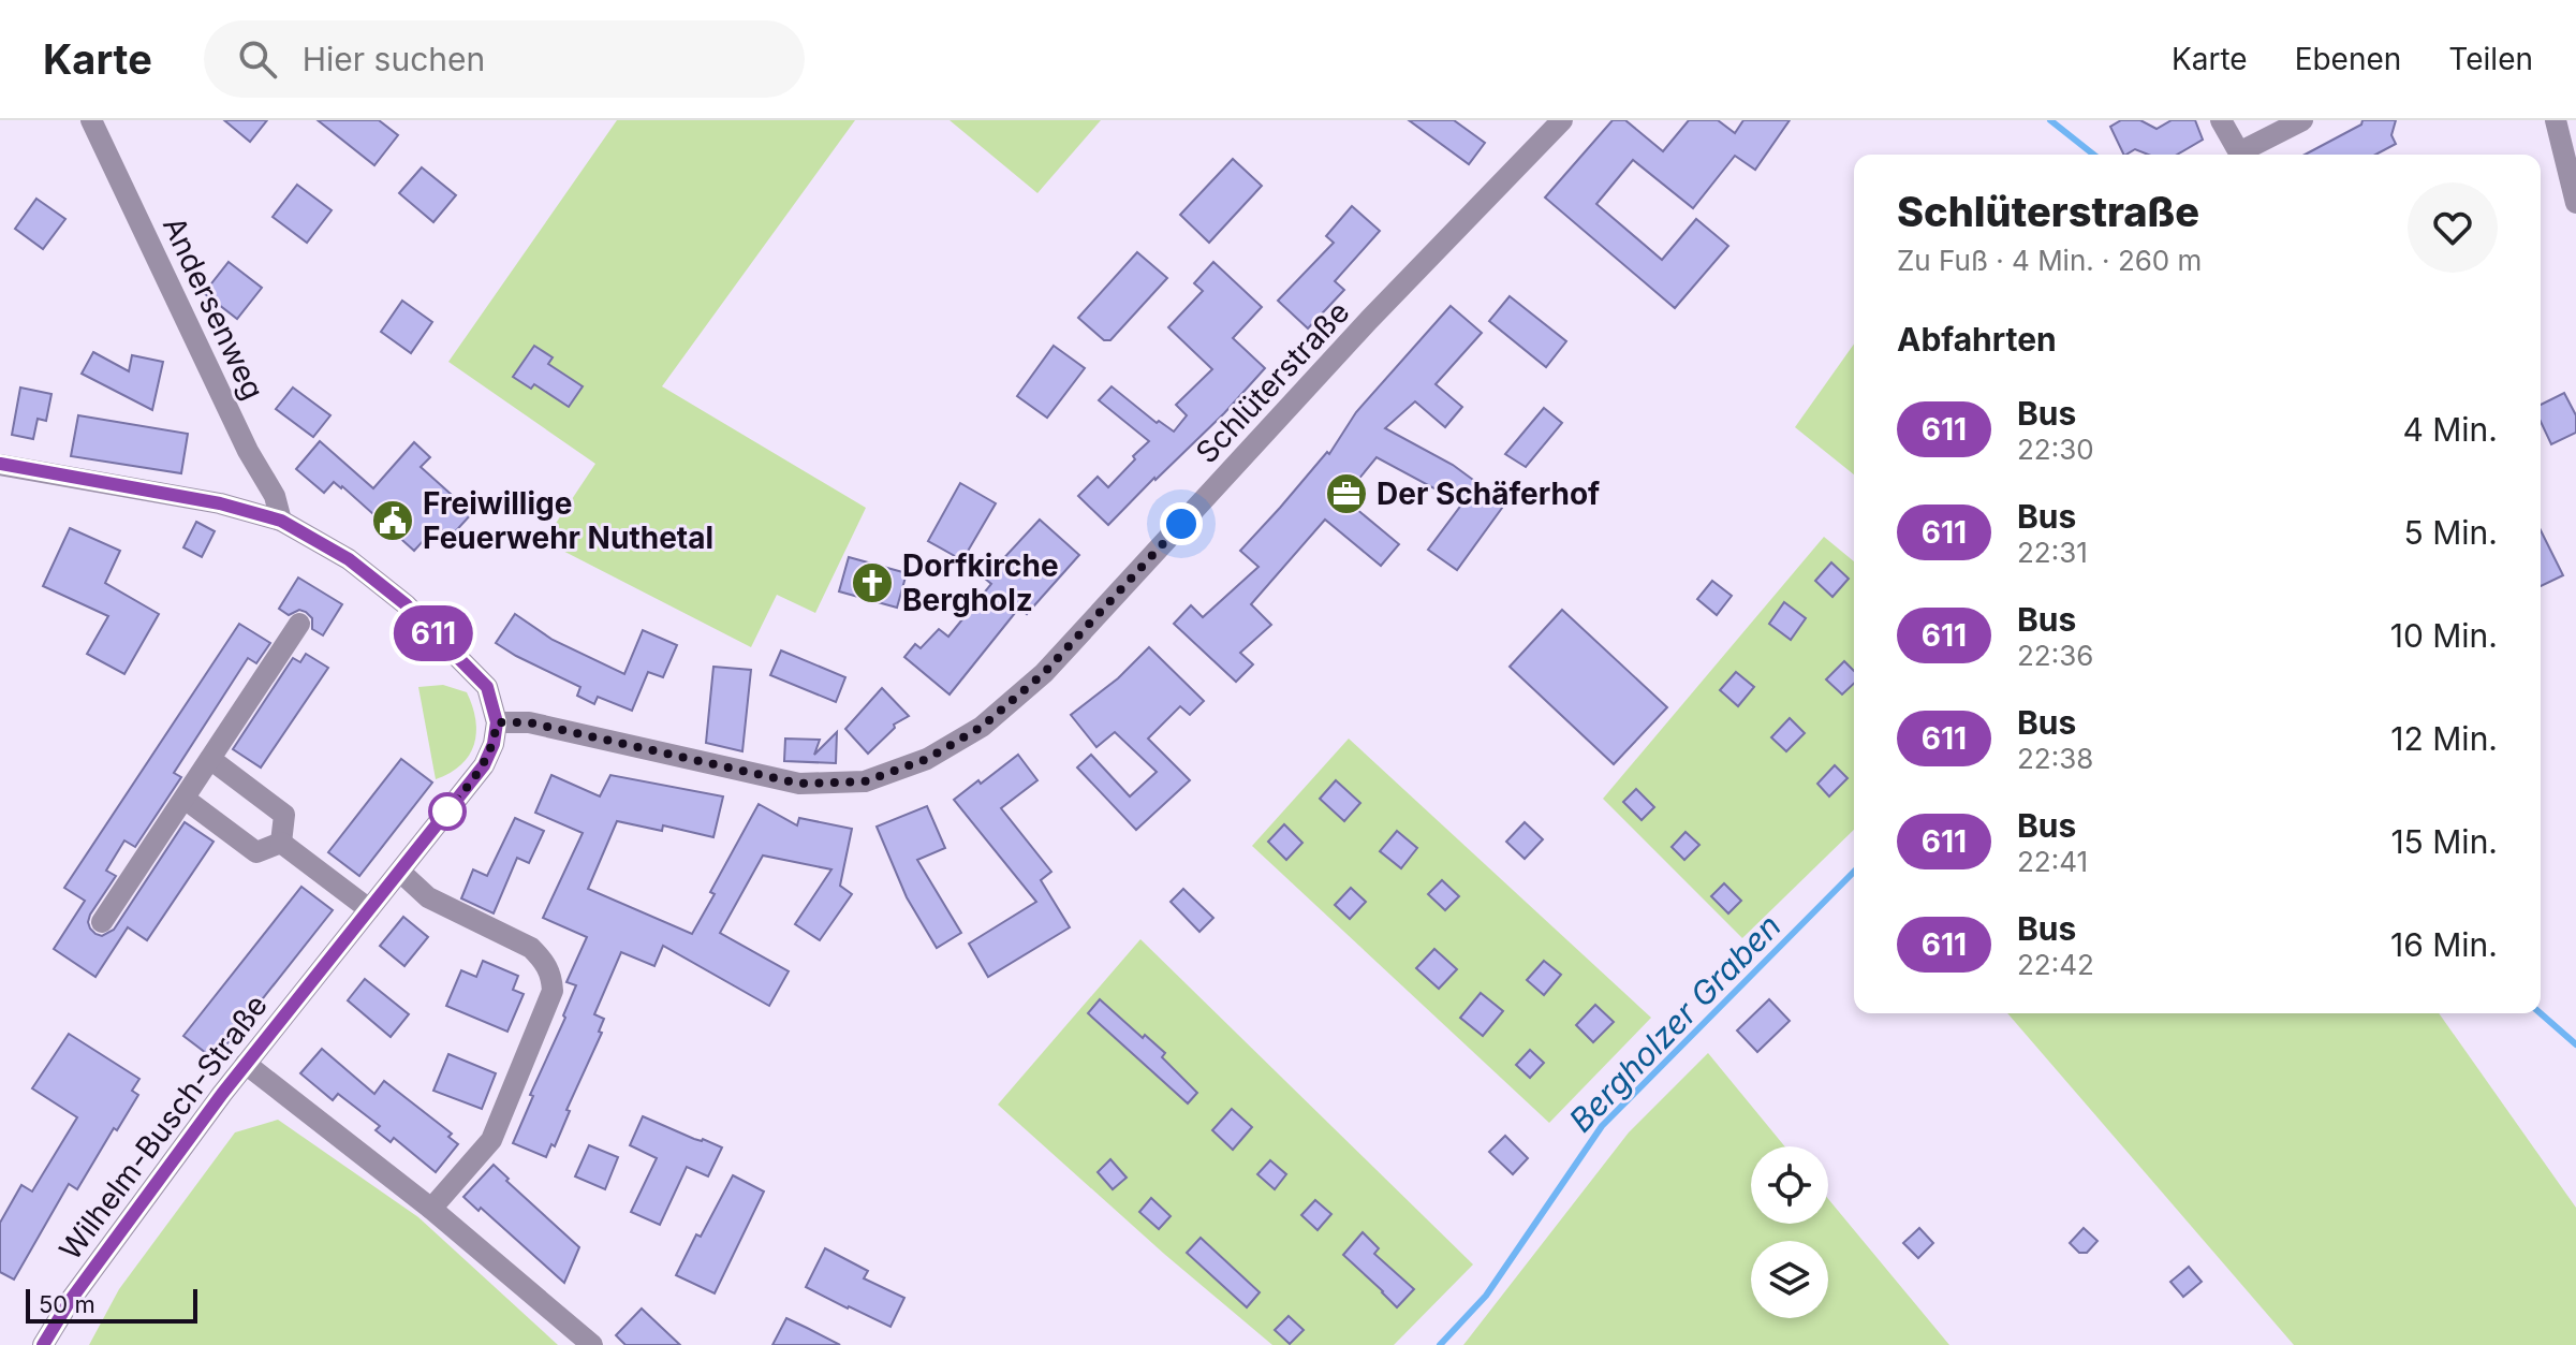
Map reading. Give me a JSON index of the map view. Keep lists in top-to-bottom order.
{
  "streets": {
    "street": ["Andersenweg", "Schlüterstraße", "Wilhelm-Busch-Straße"]
  },
  "crossings": [
    ["Schlüterstraße", "Wilhelm-Busch-Straße"]
  ],
  "water": ["Bergholzer Graben"],
  "places": {
    "office": ["Der Schäferhof"],
    "public building": ["Freiwillige Feuerwehr Nuthetal"],
    "church": ["Dorfkirche Bergholz"]
  },
  "lines": ["bus line 611"],
  "scale_bar": "50 m",
  "page": {
    "header": "Karte",
    "search": "Hier suchen",
    "nav": ["Karte", "Ebenen", "Teilen"],
    "on_map": "611",
    "heading": [
      ["Schlüterstraße", "Zu Fuß · 4 Min. · 260 m"],
      "Abfahrten"
    ],
    "list": [
      {
        "mark": "611",
        "name": "Bus",
        "note": "22:30",
        "value": "4 Min."
      },
      {
        "mark": "611",
        "name": "Bus",
        "note": "22:31",
        "value": "5 Min."
      },
      {
        "mark": "611",
        "name": "Bus",
        "note": "22:36",
        "value": "10 Min."
      },
      {
        "mark": "611",
        "name": "Bus",
        "note": "22:38",
        "value": "12 Min."
      },
      {
        "mark": "611",
        "name": "Bus",
        "note": "22:41",
        "value": "15 Min."
      },
      {
        "mark": "611",
        "name": "Bus",
        "note": "22:42",
        "value": "16 Min."
      }
    ],
    "scale": "50 m"
  }
}
